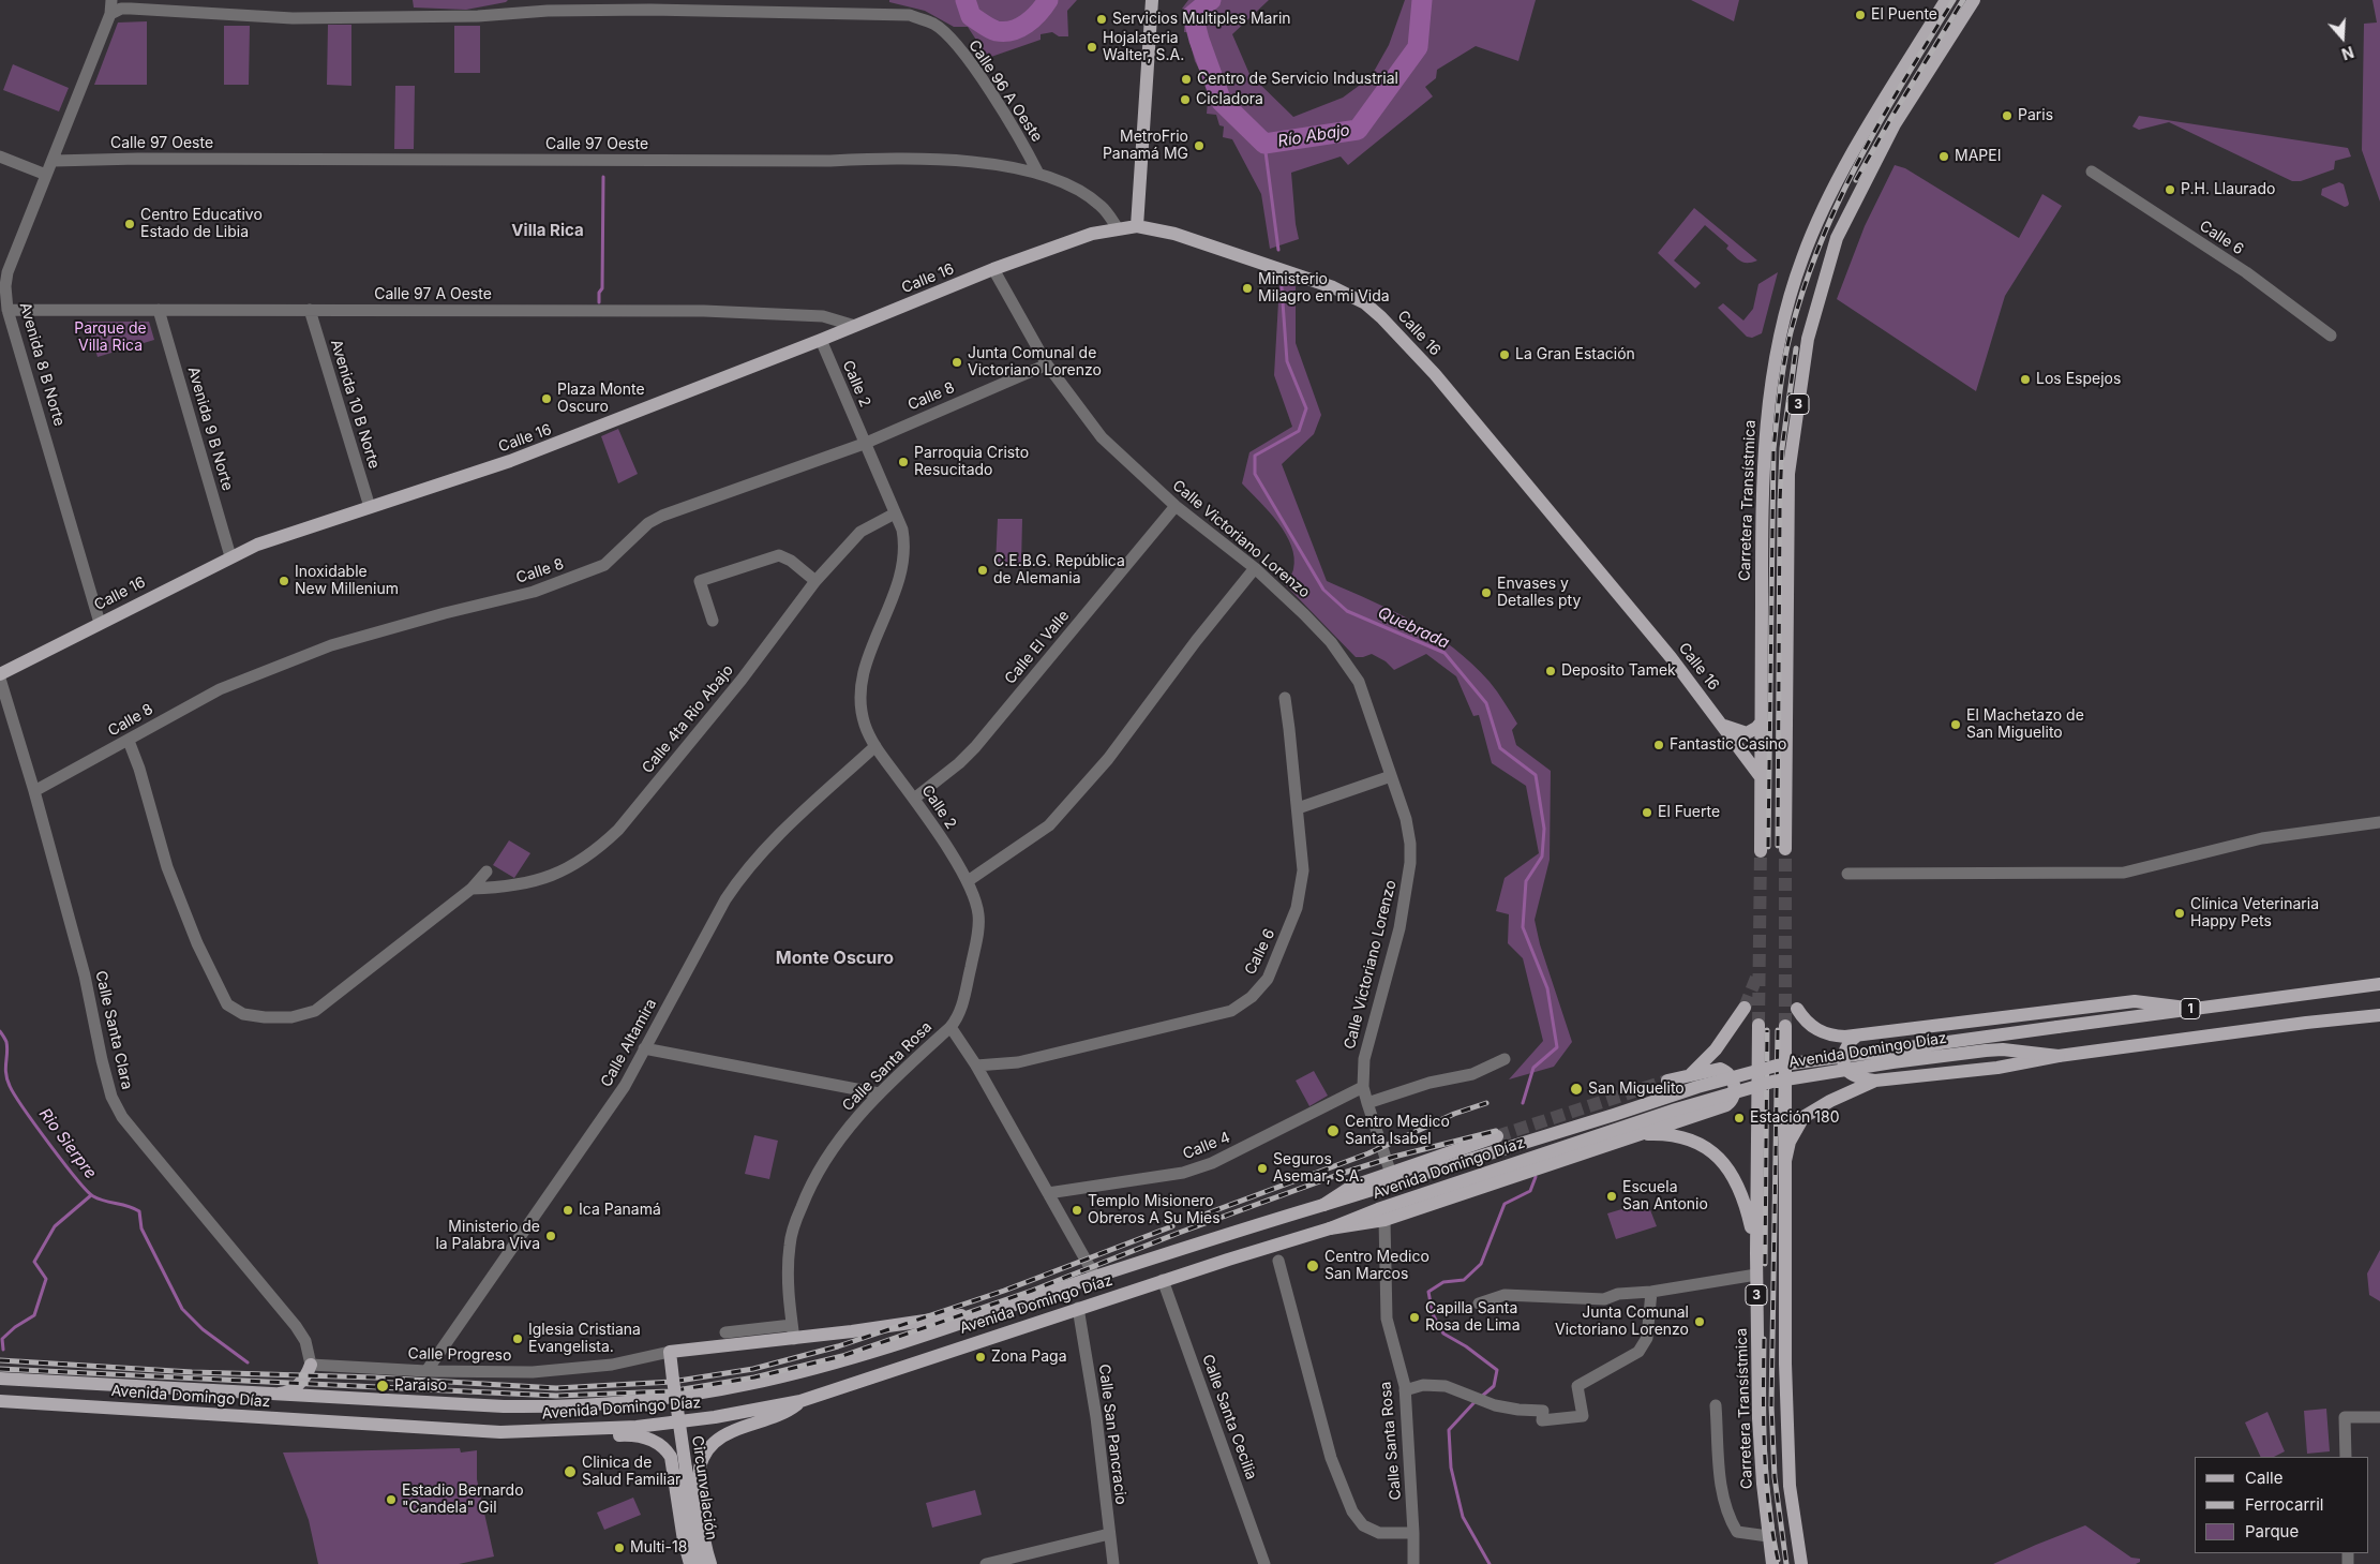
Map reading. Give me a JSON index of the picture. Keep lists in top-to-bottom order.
{
  "streets": {
    "main road": [
      "Calle 16",
      "3",
      "Carretera Transístmica",
      "1",
      "Avenida Domingo Díaz",
      "Circunvalación"
    ],
    "street": [
      "Calle 96 A Oeste",
      "Calle 97 Oeste",
      "Calle 6",
      "Calle 97 A Oeste",
      "Avenida 8 B Norte",
      "Calle 2",
      "Calle 8",
      "Avenida 10 B Norte",
      "Avenida 9 B Norte",
      "Calle Victoriano Lorenzo",
      "Calle El Valle",
      "Calle 4ta Rio Abajo",
      "Calle Santa Clara",
      "Calle Altamira",
      "Calle Santa Rosa",
      "Calle 4",
      "Calle Progreso",
      "Calle Santa Cecilia",
      "Calle San Pancracio"
    ]
  },
  "crossings": [
    ["Calle 96 A Oeste", "Calle 97 Oeste"],
    ["Calle 96 A Oeste", "Avenida 8 B Norte"],
    ["Calle 97 Oeste", "Calle 16"],
    ["Calle 97 Oeste", "Avenida 8 B Norte"],
    ["Calle 16", "Calle 97 A Oeste"],
    ["Calle 16", "Avenida 8 B Norte"],
    ["Calle 16", "Calle 2"],
    ["Calle 16", "Avenida 10 B Norte"],
    ["Calle 16", "Avenida 9 B Norte"],
    ["Calle 16", "Carretera Transístmica"],
    ["Calle 16", "Calle Victoriano Lorenzo"],
    ["Calle 97 A Oeste", "Avenida 8 B Norte"],
    ["Calle 97 A Oeste", "Avenida 10 B Norte"],
    ["Calle 97 A Oeste", "Avenida 9 B Norte"],
    ["Calle 2", "Calle 8"],
    ["Calle 2", "Calle El Valle"],
    ["Calle 2", "Calle 4ta Rio Abajo"],
    ["Calle 2", "Calle Altamira"],
    ["Calle 2", "Calle Santa Rosa"],
    ["Calle 8", "Calle Victoriano Lorenzo"],
    ["Calle 8", "Calle Santa Clara"],
    ["Calle Victoriano Lorenzo", "Calle El Valle"],
    ["Calle Victoriano Lorenzo", "Calle 4"],
    ["1", "Avenida Domingo Díaz"],
    ["Calle Santa Clara", "Calle Progreso"],
    ["Calle Altamira", "Calle Progreso"],
    ["Avenida Domingo Díaz", "Calle Santa Cecilia"],
    ["Avenida Domingo Díaz", "Calle San Pancracio"],
    ["Calle Progreso", "Circunvalación"]
  ],
  "districts": ["Villa Rica", "Monte Oscuro"],
  "water": ["Río Abajo", "Quebrada", "Rio Sierpre"],
  "parks": ["Parque de Villa Rica"],
  "places": [
    "El Puente",
    "Servicios Multiples Marin",
    "Hojalateria Walter, S.A.",
    "Centro de Servicio Industrial",
    "Cicladora",
    "Paris",
    "MetroFrio Panamá MG",
    "MAPEI",
    "P.H. Llaurado",
    "Centro Educativo Estado de Libia",
    "Ministerio Milagro en mi Vida",
    "La Gran Estación",
    "Junta Comunal de Victoriano Lorenzo",
    "Los Espejos",
    "Plaza Monte Oscuro",
    "Parroquia Cristo Resucitado",
    "C.E.B.G. República de Alemania",
    "Inoxidable New Millenium",
    "Envases y Detalles pty",
    "Deposito Tamek",
    "El Machetazo de San Miguelito",
    "Fantastic Casino",
    "El Fuerte",
    "Clínica Veterinaria Happy Pets",
    "San Miguelito",
    "Estación 180",
    "Centro Medico Santa Isabel",
    "Seguros Asemar, S.A.",
    "Escuela San Antonio",
    "Ica Panamá",
    "Templo Misionero Obreros A Su Mies",
    "Ministerio de la Palabra Viva",
    "Centro Medico San Marcos",
    "Capilla Santa Rosa de Lima",
    "Junta Comunal Victoriano Lorenzo",
    "Iglesia Cristiana Evangelista.",
    "Zona Paga",
    "Paraiso",
    "Clinica de Salud Familiar",
    "Estadio Bernardo \"Candela\" Gil",
    "Multi-18"
  ],
  "legend": ["Calle", "Ferrocarril", "Parque"],
  "north": "bottom"
}
